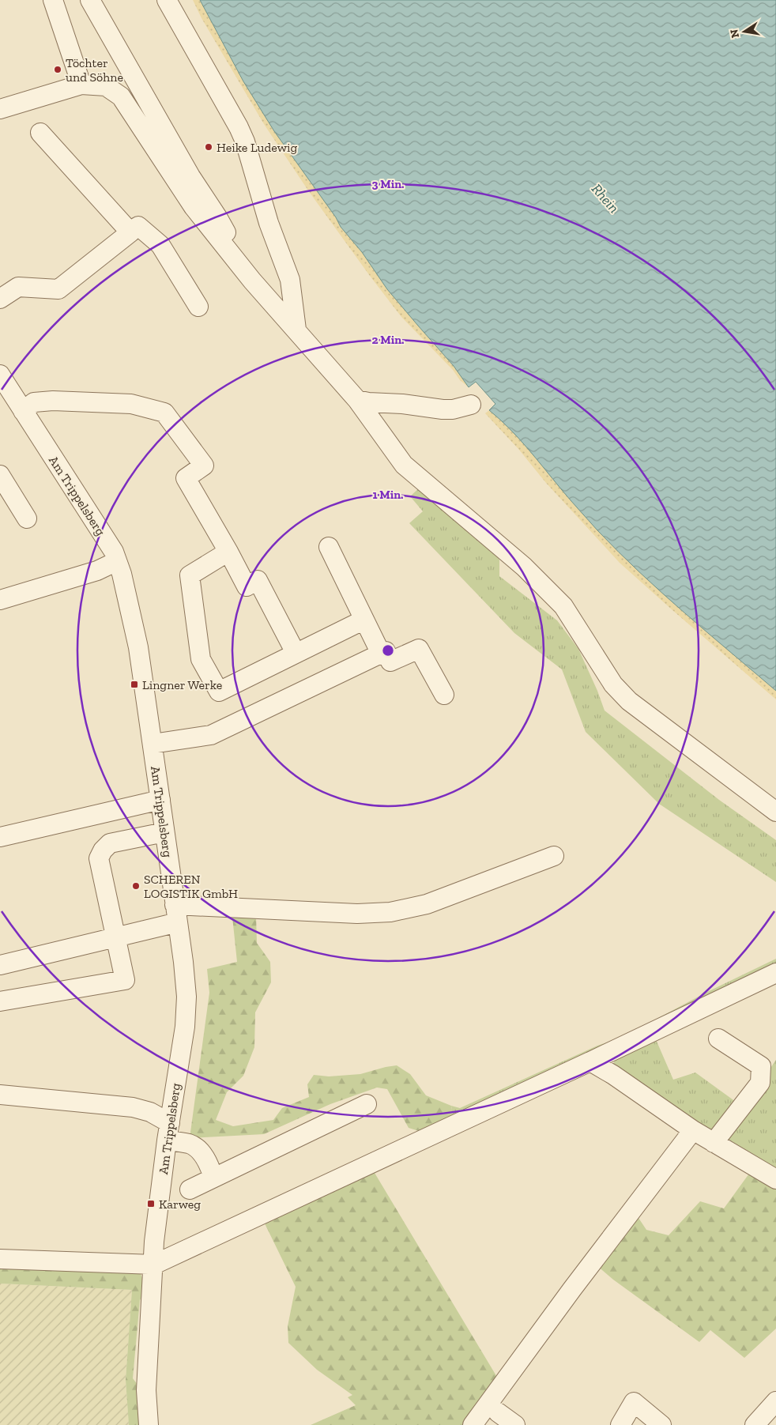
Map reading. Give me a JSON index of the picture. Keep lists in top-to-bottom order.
{
  "streets": {
    "street": ["Am Trippelsberg"]
  },
  "water": ["Rhein"],
  "places": {
    "other": ["Töchter und Söhne", "Heike Ludewig", "SCHEREN LOGISTIK GmbH"],
    "transit": ["Lingner Werke", "Karweg"]
  },
  "north": "left",
  "rings": ["3 Min.", "2 Min.", "1 Min."]
}
